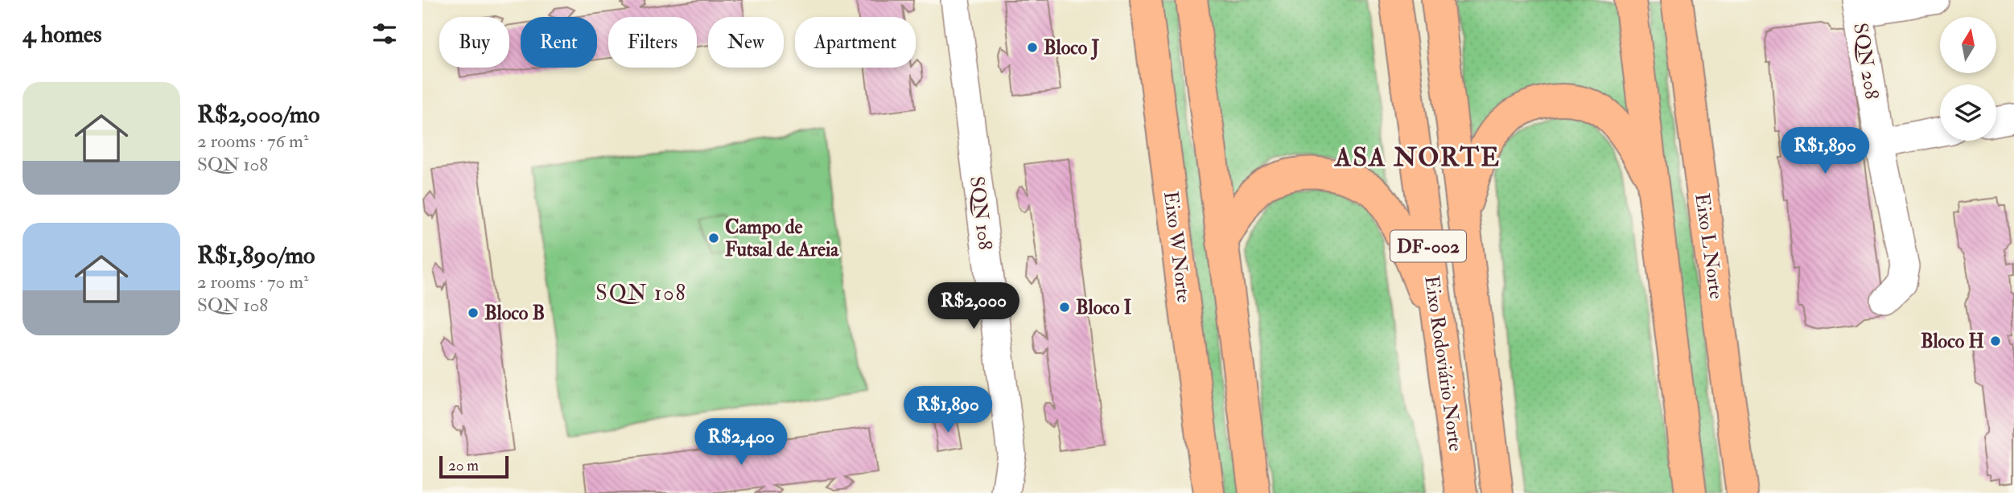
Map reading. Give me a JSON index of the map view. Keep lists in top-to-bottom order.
{
  "streets": {
    "main road": [
      "DF-002",
      "Eixo L Norte",
      "Eixo W Norte",
      "Eixo Rodoviário Norte"
    ],
    "street": ["SQN 208", "SQN 108"]
  },
  "districts": ["ASA NORTE", "SQN 108"],
  "places": [
    "Bloco J",
    "Campo de Futsal de Areia",
    "Bloco I",
    "Bloco B",
    "Bloco H"
  ],
  "scale_bar": "20 m",
  "north": "top",
  "page": {
    "heading": "4 homes",
    "chip": [
      "Buy",
      "Rent",
      "Filters",
      "New",
      "Apartment"
    ],
    "list": [
      {
        "name": "R$2,000/mo",
        "note": "2 rooms · 76 m² · SQN 108"
      },
      {
        "name": "R$1,890/mo",
        "note": "2 rooms · 70 m² · SQN 108"
      }
    ],
    "price": [
      "R$1,890",
      "R$2,000",
      "R$1,890",
      "R$2,400"
    ],
    "scale": "20 m"
  }
}
